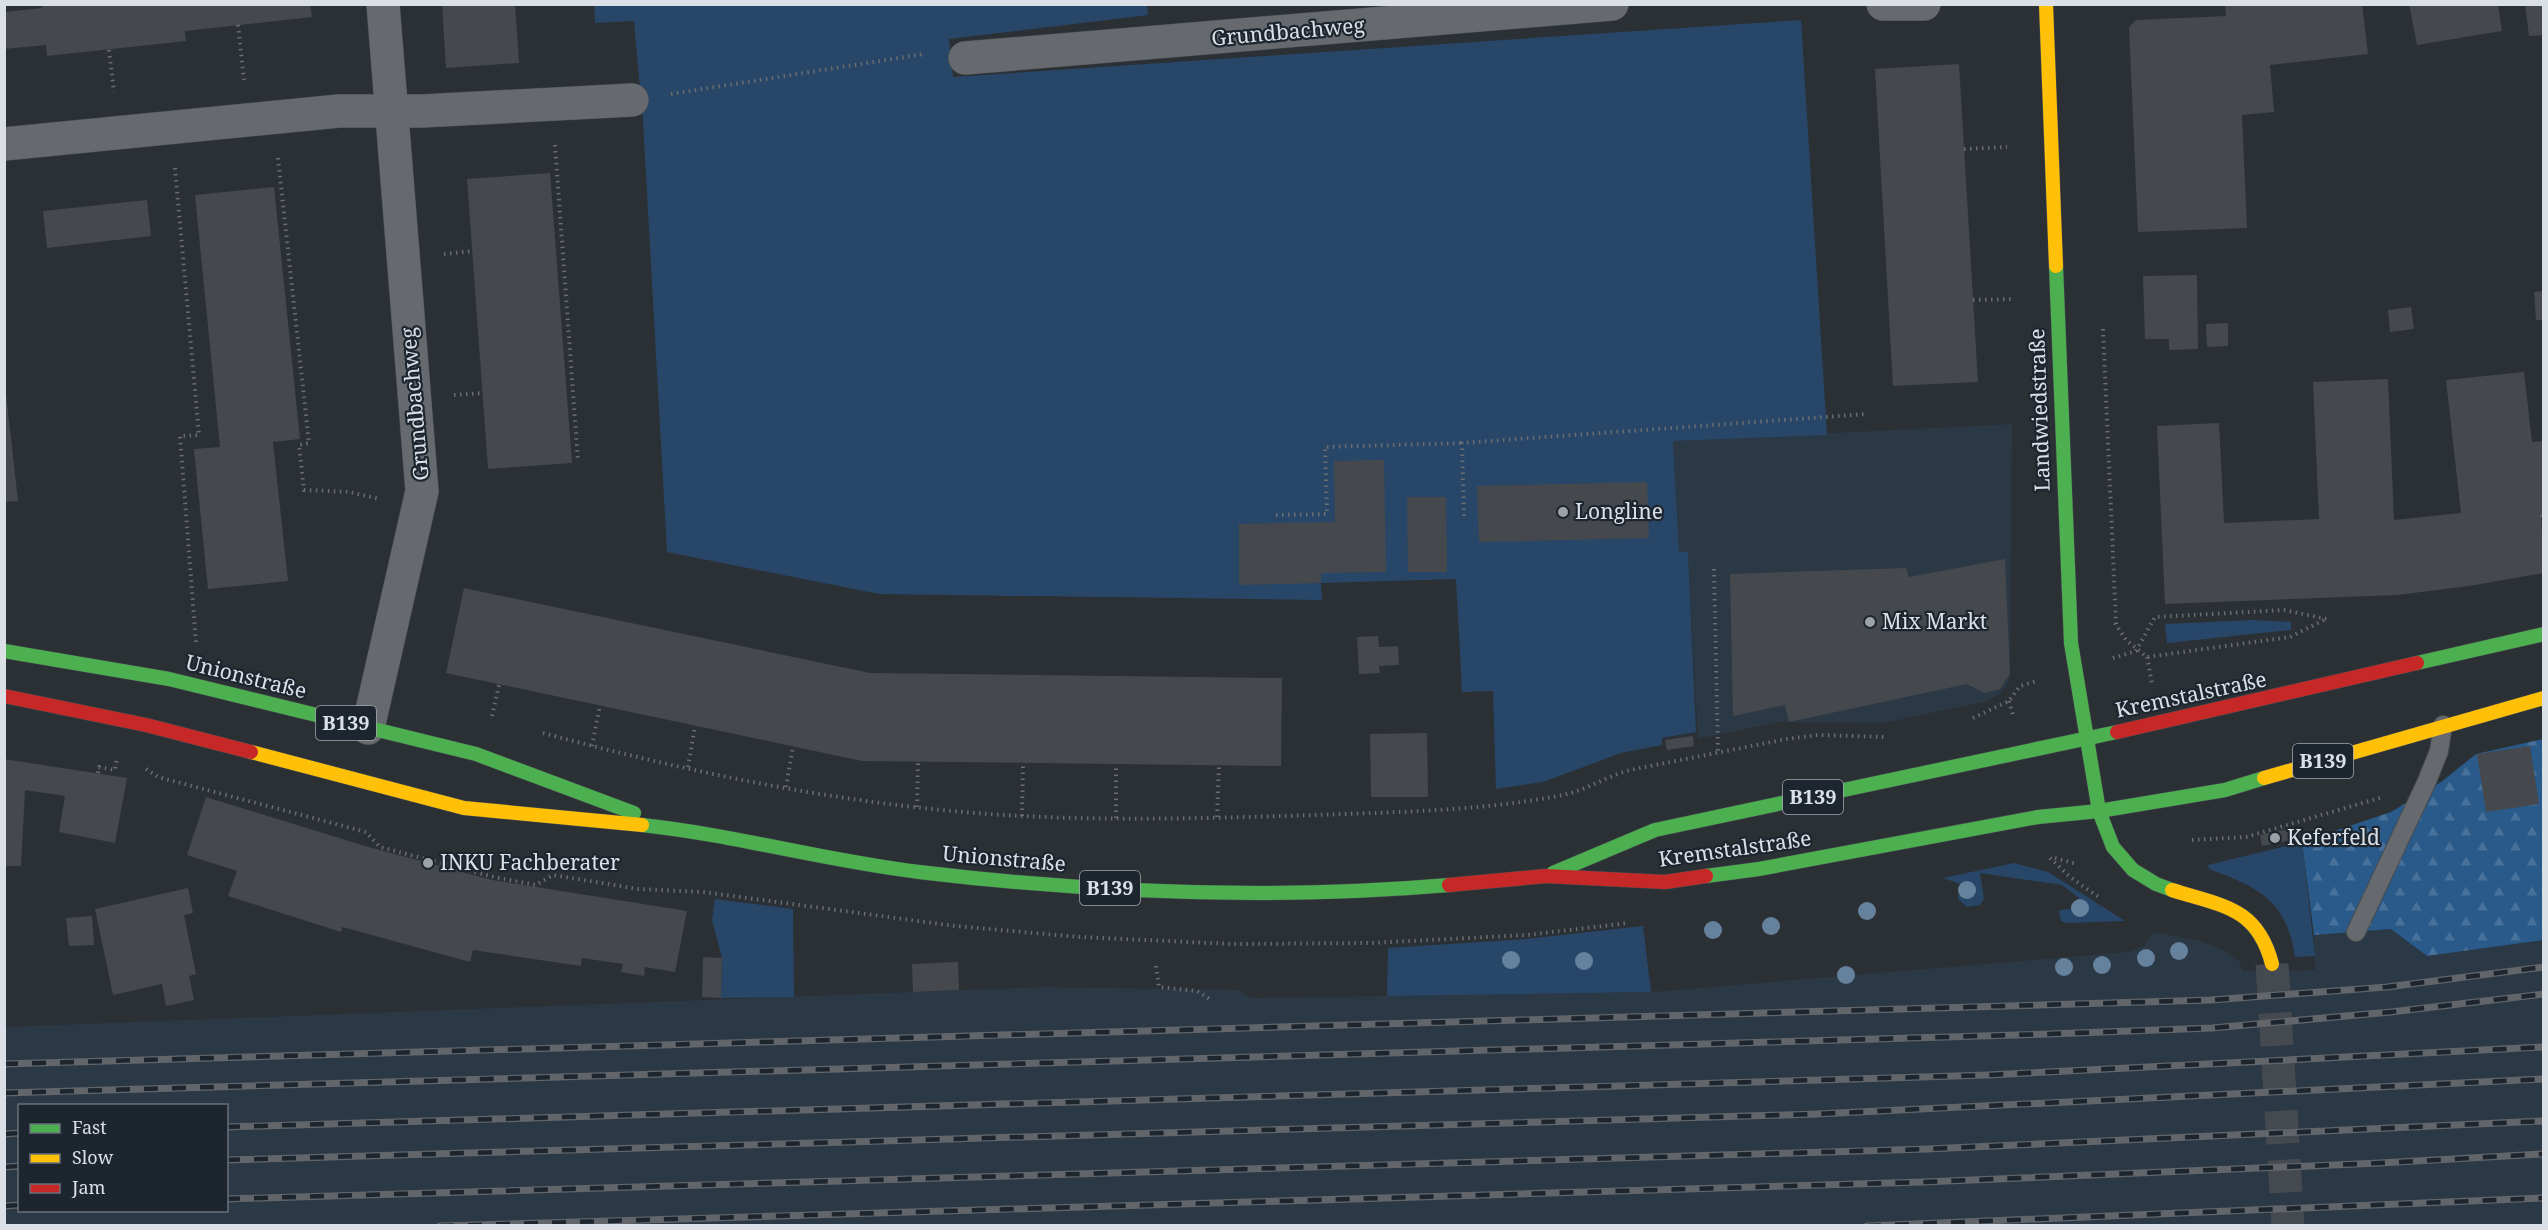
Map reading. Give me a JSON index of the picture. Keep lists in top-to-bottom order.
{
  "streets": {
    "main road": [
      "Landwiedstraße",
      "Unionstraße",
      "Kremstalstraße",
      "B139"
    ],
    "street": ["Grundbachweg"]
  },
  "crossings": [
    ["Grundbachweg", "Unionstraße"],
    ["Landwiedstraße", "Kremstalstraße"],
    ["Unionstraße", "Kremstalstraße"]
  ],
  "places": [
    "Longline",
    "Mix Markt",
    "Keferfeld",
    "INKU Fachberater"
  ],
  "legend": ["Fast", "Slow", "Jam"]
}
